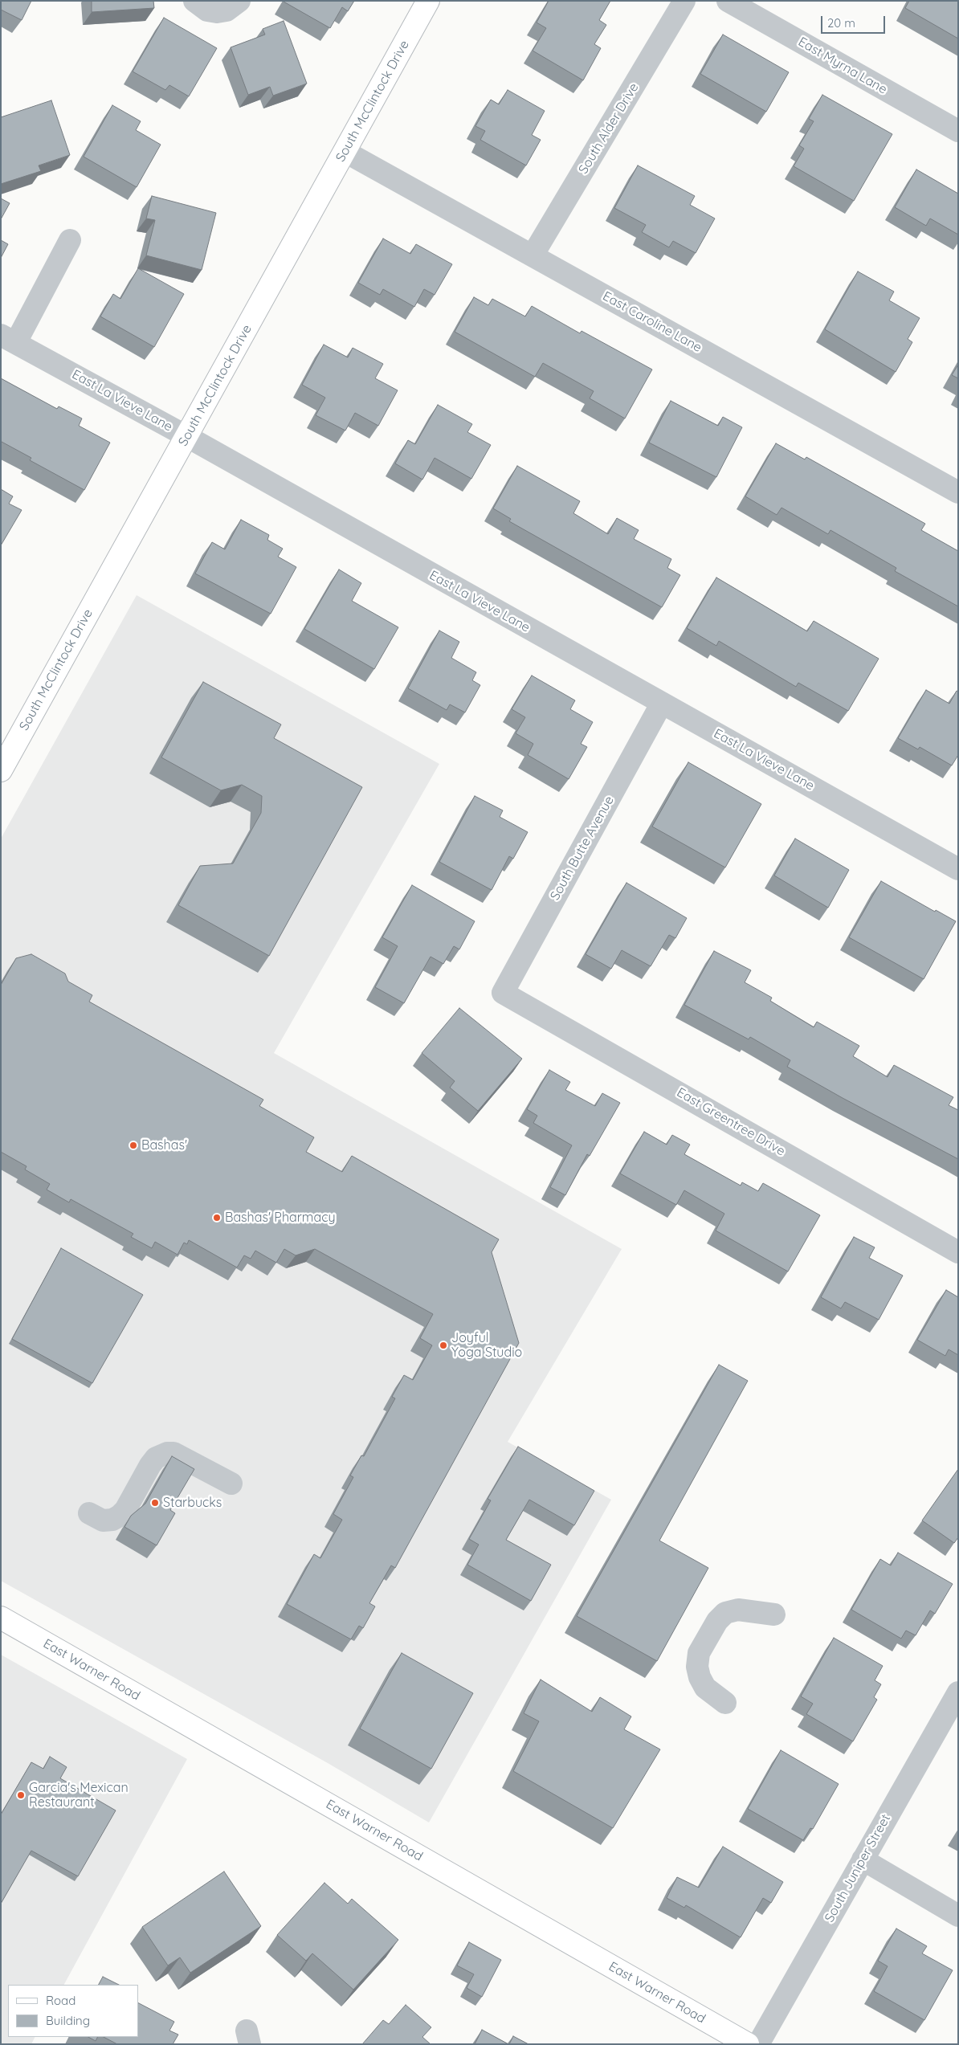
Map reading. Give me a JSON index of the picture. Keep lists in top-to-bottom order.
{
  "streets": {
    "main road": ["South McClintock Drive", "East Warner Road"],
    "street": [
      "East Myrna Lane",
      "South Alder Drive",
      "East Caroline Lane",
      "East La Vieve Lane",
      "South Butte Avenue",
      "East Greentree Drive",
      "South Juniper Street"
    ]
  },
  "crossings": [
    ["South McClintock Drive", "East Caroline Lane"],
    ["South McClintock Drive", "East La Vieve Lane"],
    ["South Alder Drive", "East Caroline Lane"],
    ["East La Vieve Lane", "South Butte Avenue"],
    ["South Butte Avenue", "East Greentree Drive"]
  ],
  "places": [
    "Bashas'",
    "Bashas' Pharmacy",
    "Joyful Yoga Studio",
    "Starbucks",
    "Garcia's Mexican Restaurant"
  ],
  "legend": ["Road", "Building"],
  "scale_bar": "20 m"
}
